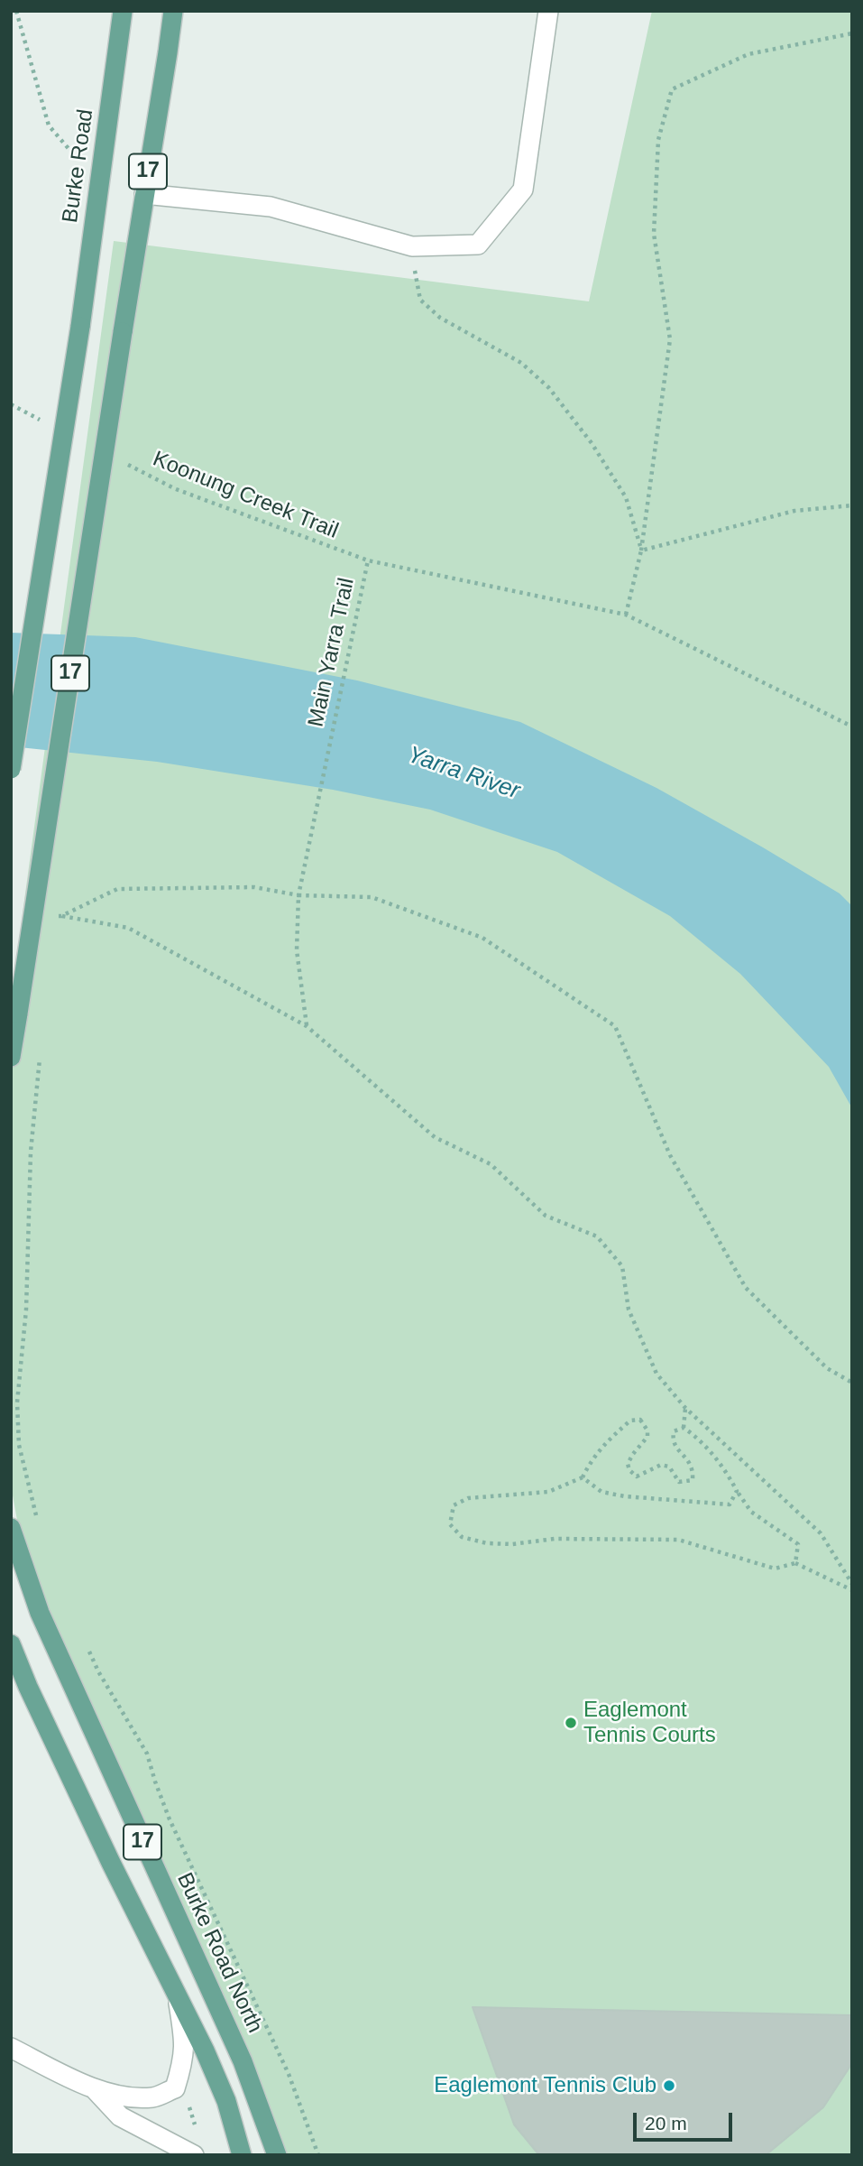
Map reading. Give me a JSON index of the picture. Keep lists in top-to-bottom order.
{
  "streets": {
    "main road": ["Burke Road", "17", "Burke Road North"],
    "path": ["Koonung Creek Trail", "Main Yarra Trail"]
  },
  "crossings": [
    ["Koonung Creek Trail", "Main Yarra Trail"]
  ],
  "water": ["Yarra River"],
  "places": ["Eaglemont Tennis Courts", "Eaglemont Tennis Club"],
  "scale_bar": "20 m"
}
